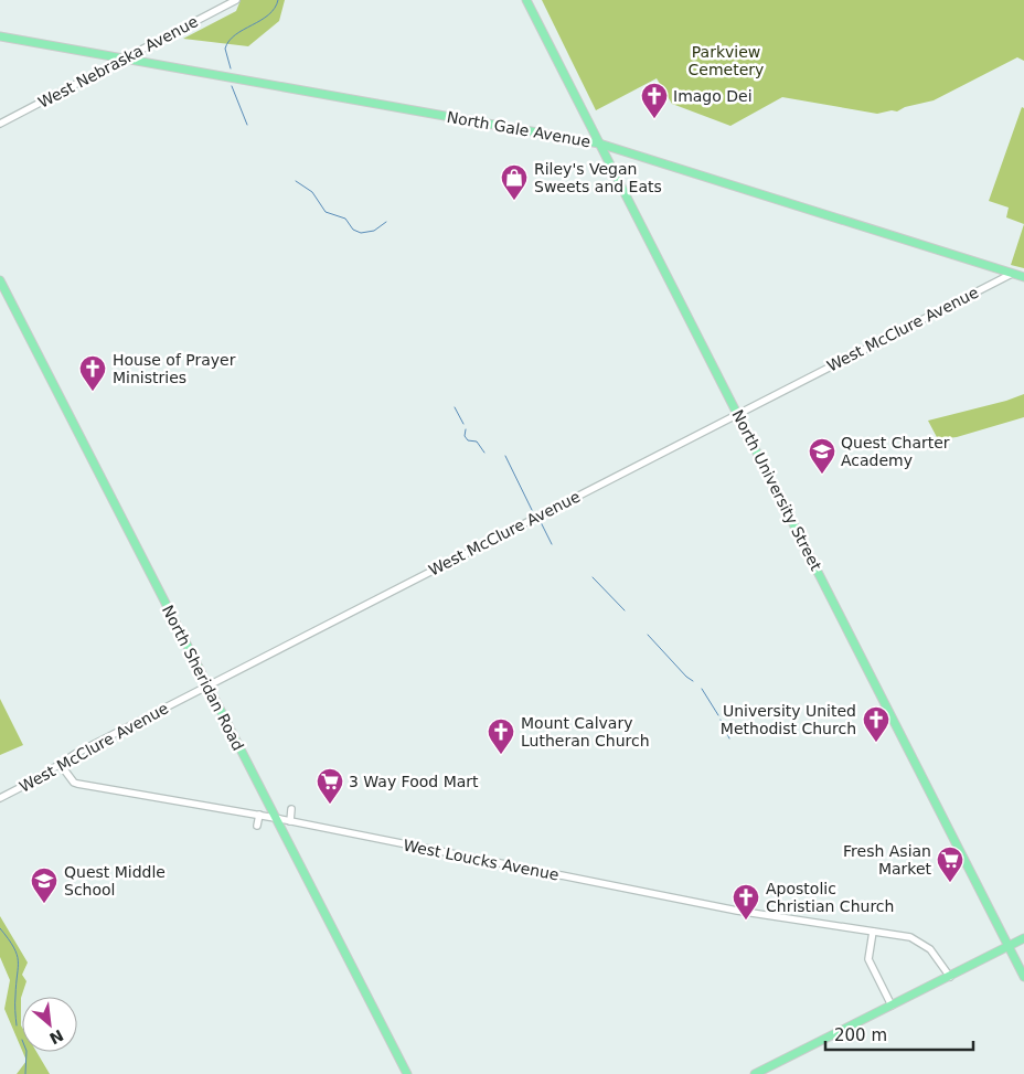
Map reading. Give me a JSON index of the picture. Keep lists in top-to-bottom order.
{
  "streets": {
    "main road": ["North Gale Avenue", "North University Street", "North Sheridan Road"],
    "street": ["West Nebraska Avenue", "West McClure Avenue", "West Loucks Avenue"]
  },
  "crossings": [
    ["West Nebraska Avenue", "North Gale Avenue"],
    ["North Gale Avenue", "West McClure Avenue"],
    ["North Gale Avenue", "North University Street"],
    ["West McClure Avenue", "North University Street"],
    ["West McClure Avenue", "North Sheridan Road"],
    ["West McClure Avenue", "West Loucks Avenue"],
    ["North Sheridan Road", "West Loucks Avenue"]
  ],
  "parks": ["Parkview Cemetery"],
  "places": {
    "church": [
      "Imago Dei",
      "House of Prayer Ministries",
      "University United Methodist Church",
      "Mount Calvary Lutheran Church",
      "Apostolic Christian Church"
    ],
    "shop": ["Riley's Vegan Sweets and Eats"],
    "school or university": ["Quest Charter Academy", "Quest Middle School"],
    "supermarket": ["3 Way Food Mart", "Fresh Asian Market"]
  },
  "scale_bar": "200 m",
  "north": "bottom right"
}
